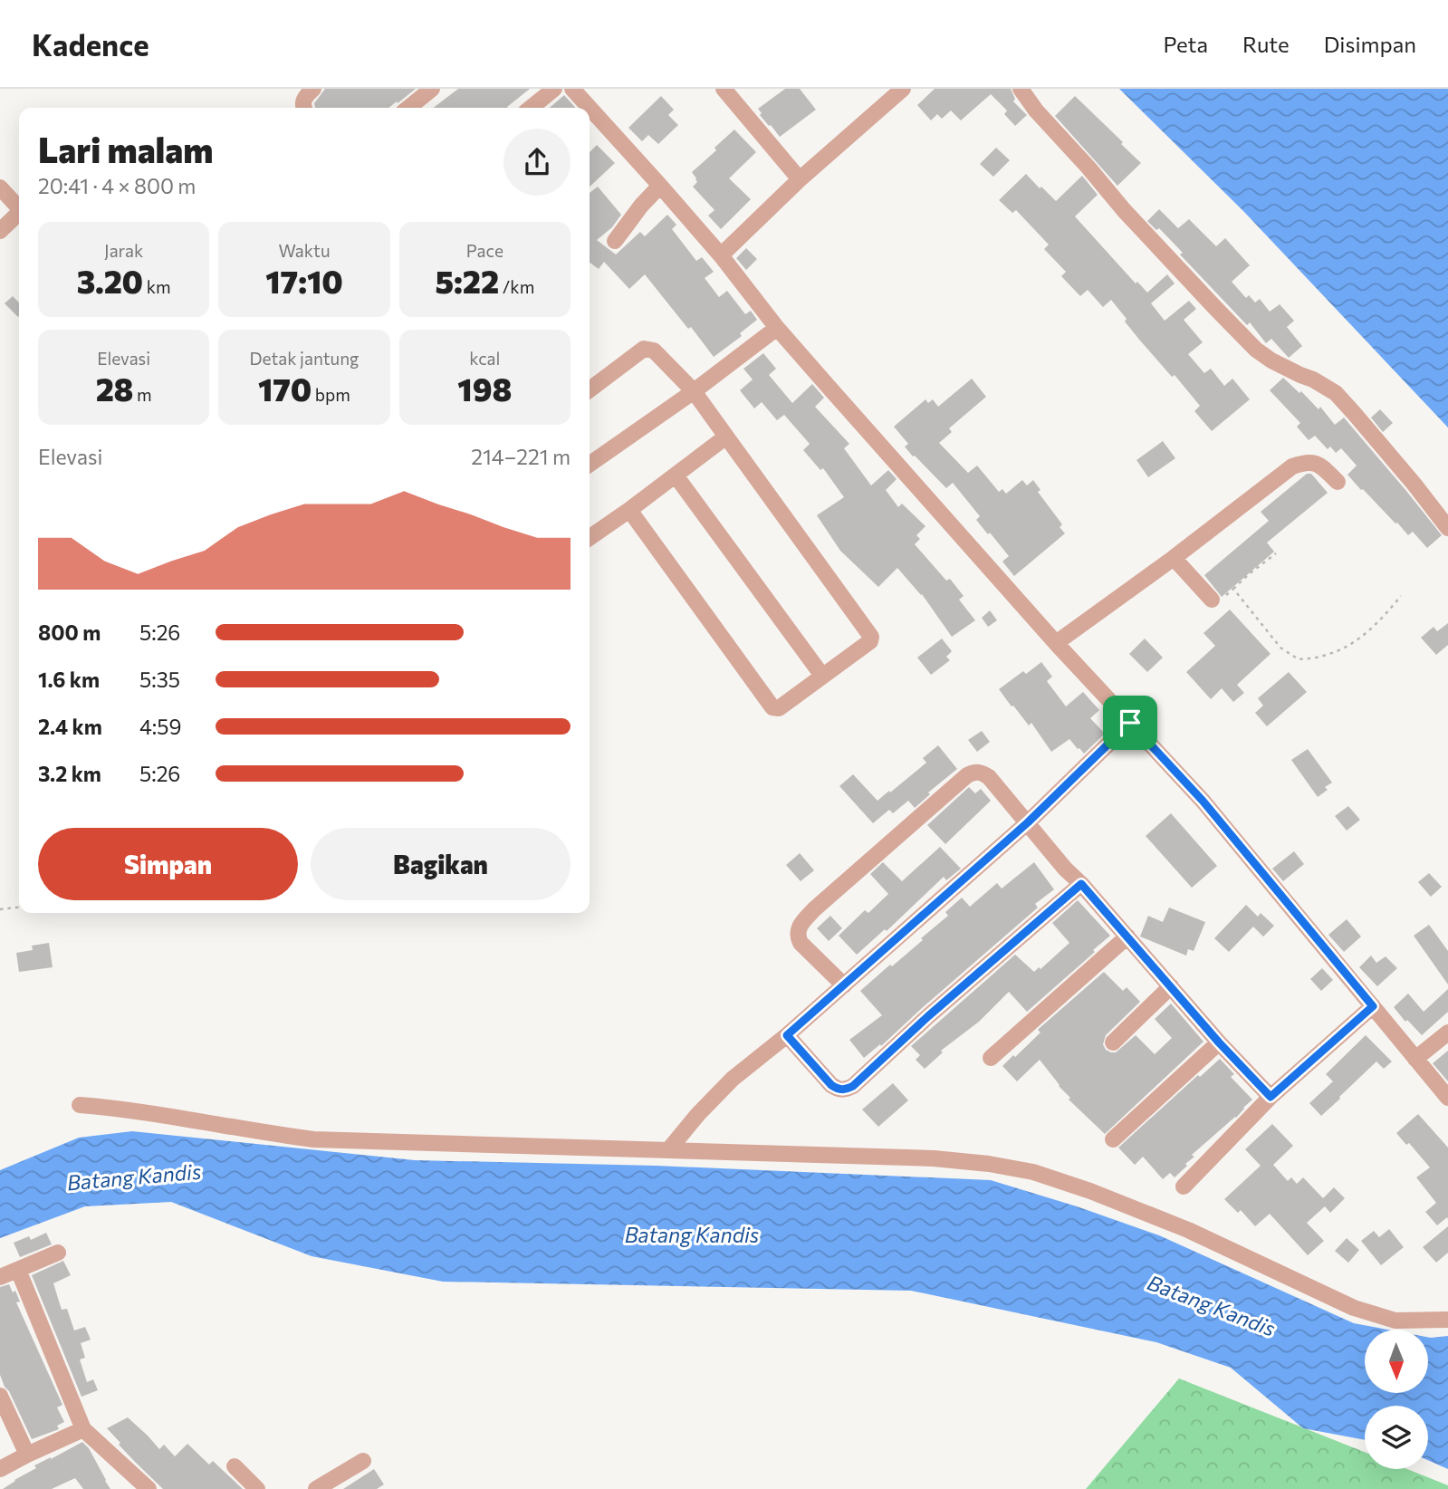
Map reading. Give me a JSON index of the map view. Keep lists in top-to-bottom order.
{
  "water": ["Batang Kandis"],
  "north": "bottom",
  "page": {
    "header": "Kadence",
    "nav": ["Peta", "Rute", "Disimpan"],
    "heading": ["Lari malam", "20:41 · 4 × 800 m"],
    "stats": [
      ["Jarak", "3.20 km"],
      ["Waktu", "17:10"],
      ["Pace", "5:22 /km"],
      ["Elevasi", "28 m"],
      ["Detak jantung", "170 bpm"],
      ["kcal", "198"]
    ],
    "chart": ["Elevasi", "214–221 m"],
    "list": [
      {
        "name": "800 m",
        "note": "5:26"
      },
      {
        "name": "1.6 km",
        "note": "5:35"
      },
      {
        "name": "2.4 km",
        "note": "4:59"
      },
      {
        "name": "3.2 km",
        "note": "5:26"
      }
    ],
    "buttons": ["Simpan", "Bagikan"]
  }
}
